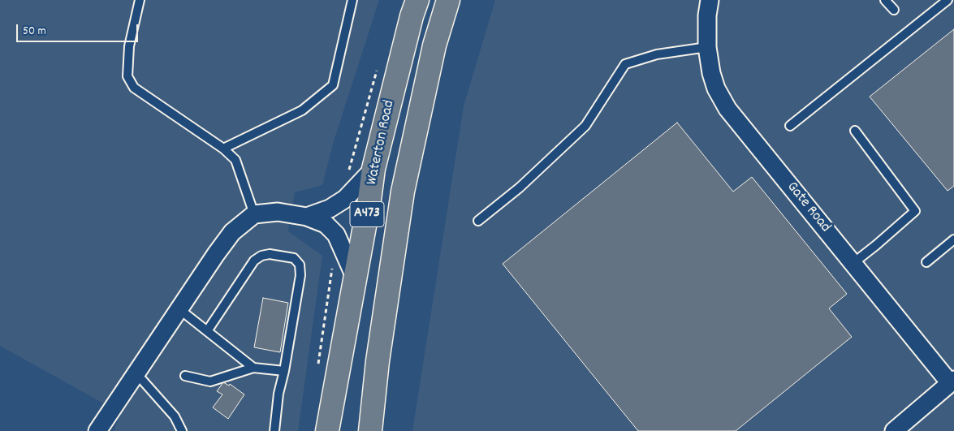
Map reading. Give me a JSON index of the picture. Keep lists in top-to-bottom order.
{
  "streets": {
    "main road": ["Waterton Road", "A473"],
    "street": ["Gate Road"]
  },
  "scale_bar": "50 m"
}
